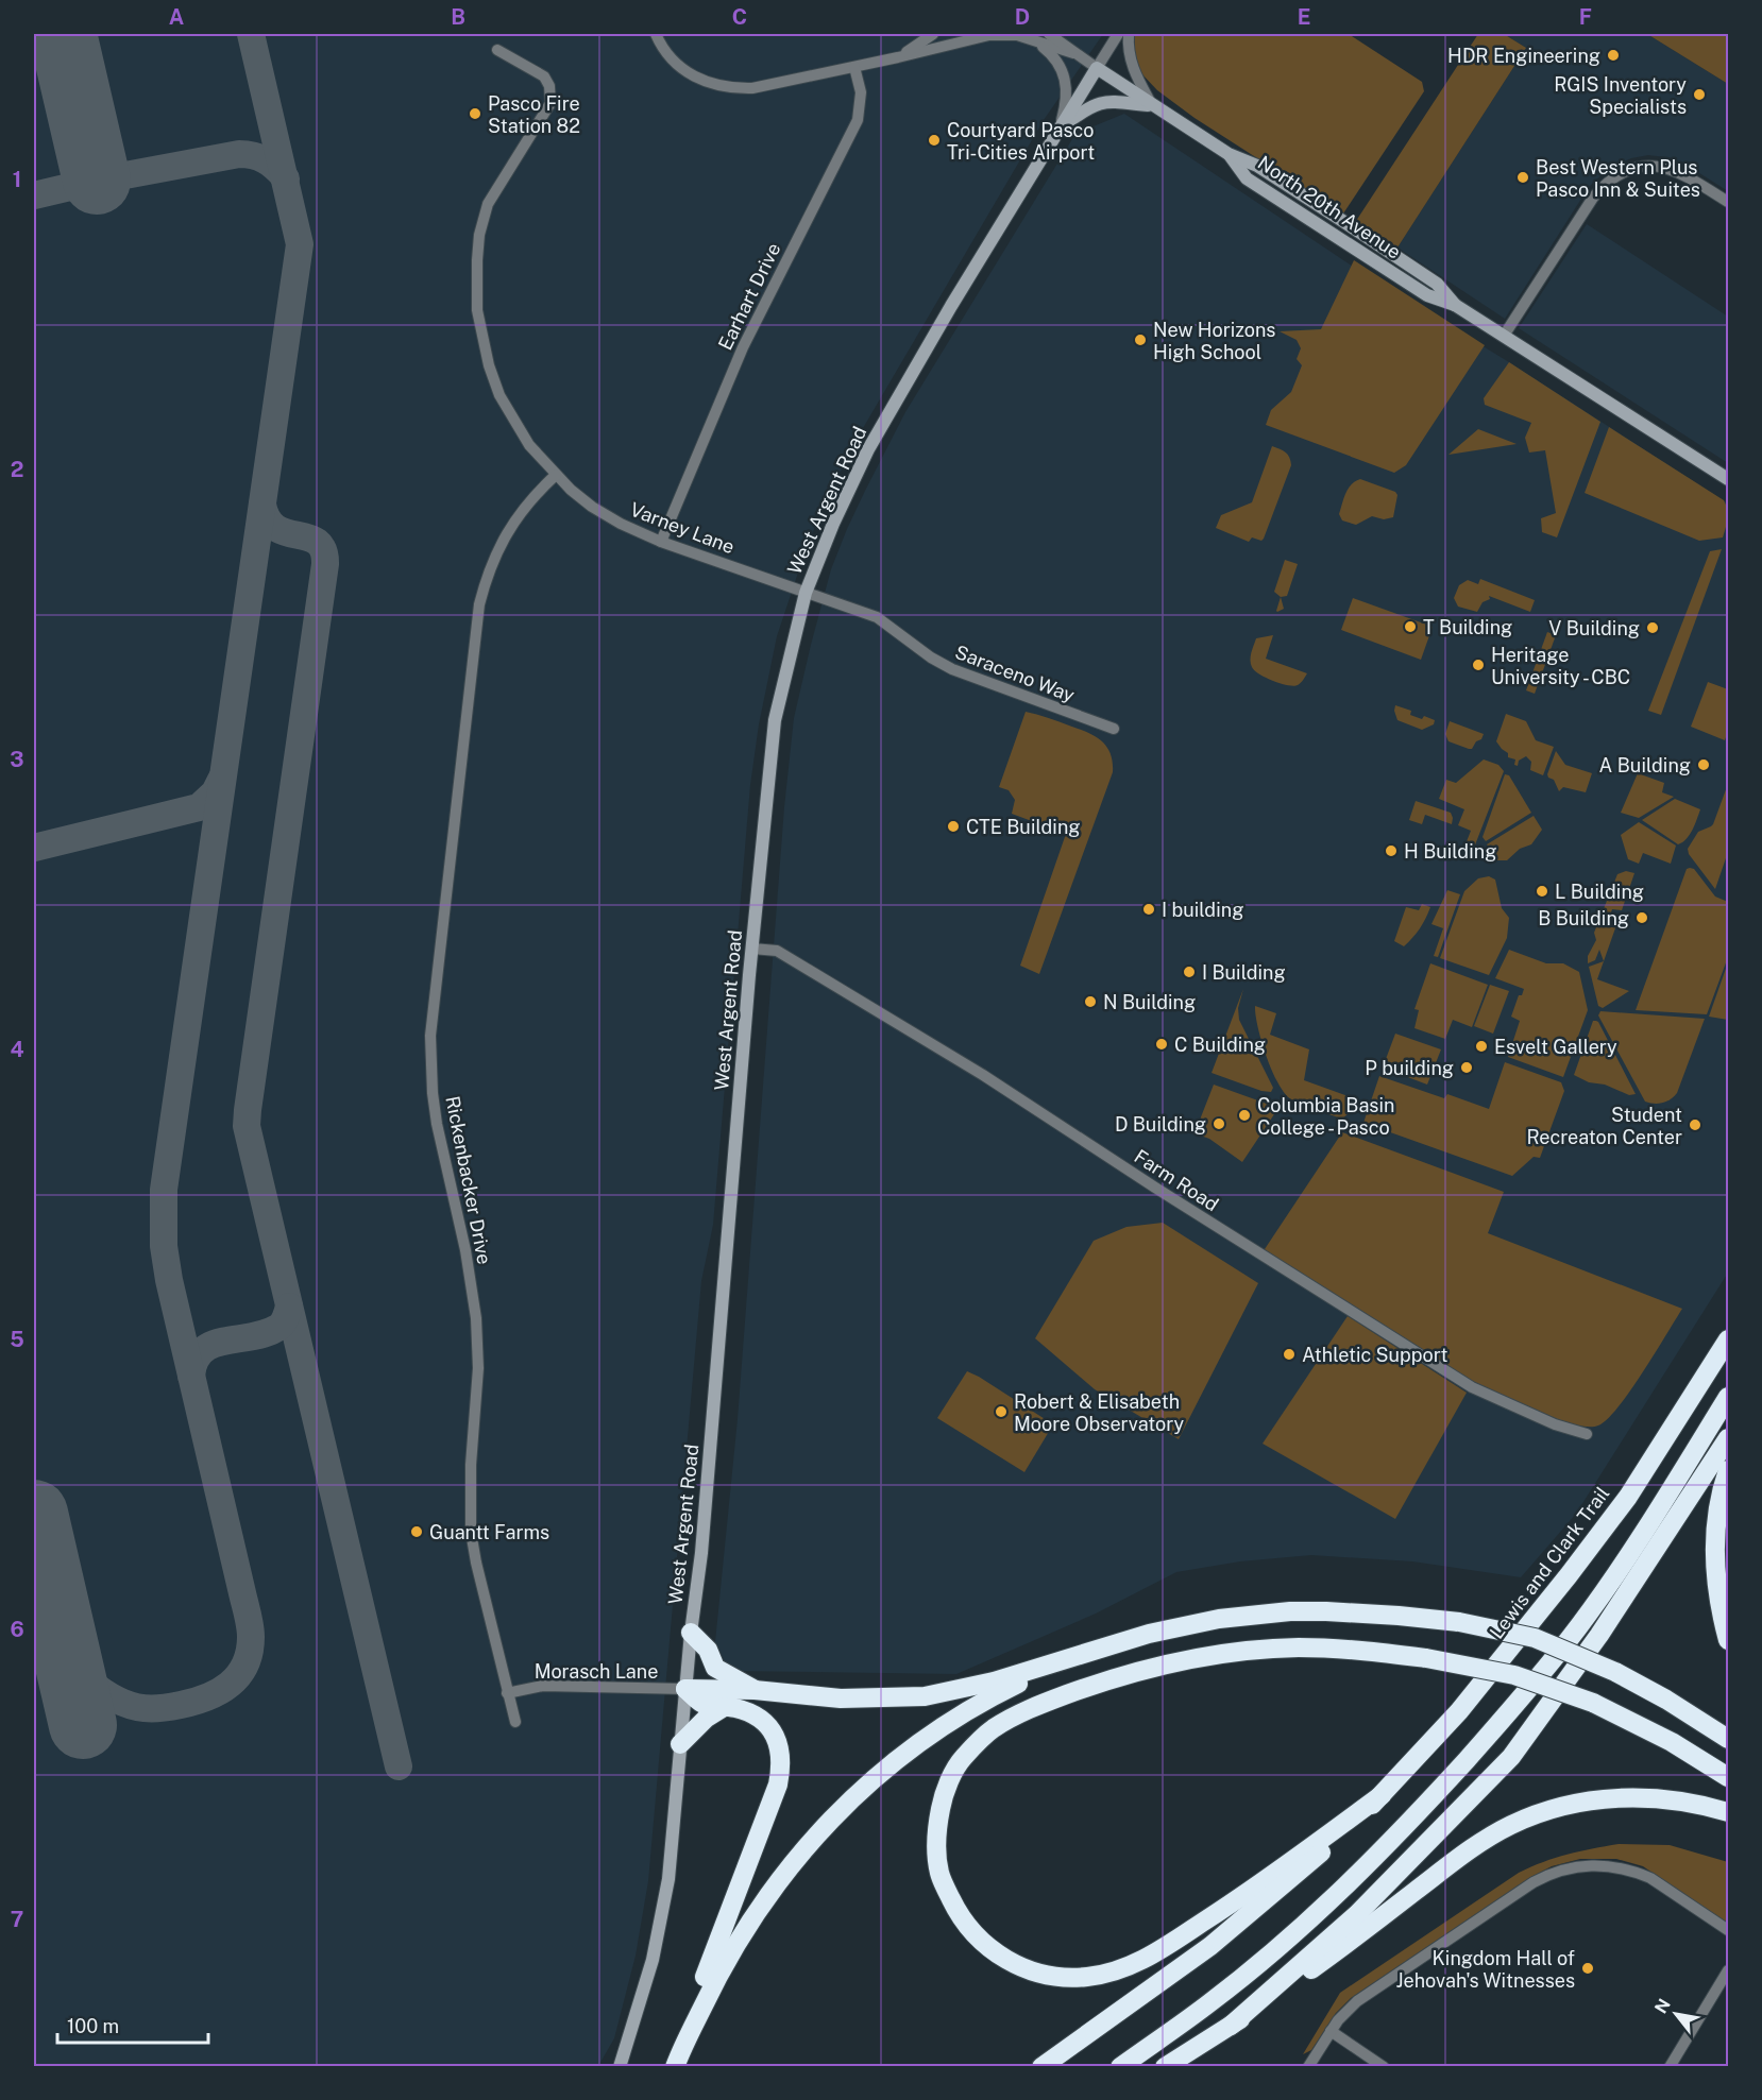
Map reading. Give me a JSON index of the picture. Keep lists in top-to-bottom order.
{
  "streets": {
    "highway": ["Lewis and Clark Trail"],
    "main road": ["North 20th Avenue", "West Argent Road"],
    "street": [
      "Earhart Drive",
      "Varney Lane",
      "Saraceno Way",
      "Rickenbacker Drive",
      "Farm Road",
      "Morasch Lane"
    ]
  },
  "crossings": [
    ["North 20th Avenue", "West Argent Road"],
    ["Earhart Drive", "Varney Lane"],
    ["West Argent Road", "Varney Lane"],
    ["West Argent Road", "Saraceno Way"],
    ["West Argent Road", "Farm Road"],
    ["West Argent Road", "Morasch Lane"],
    ["Varney Lane", "Saraceno Way"],
    ["Varney Lane", "Rickenbacker Drive"],
    ["Rickenbacker Drive", "Morasch Lane"]
  ],
  "places": [
    "HDR Engineering",
    "RGIS Inventory Specialists",
    "Pasco Fire Station 82",
    "Courtyard Pasco Tri-Cities Airport",
    "Best Western Plus Pasco Inn & Suites",
    "New Horizons High School",
    "T Building",
    "V Building",
    "Heritage University - CBC",
    "A Building",
    "CTE Building",
    "H Building",
    "L Building",
    "I building",
    "B Building",
    "I Building",
    "N Building",
    "C Building",
    "Esvelt Gallery",
    "P building",
    "Columbia Basin College - Pasco",
    "D Building",
    "Student Recreaton Center",
    "Athletic Support",
    "Robert & Elisabeth Moore Observatory",
    "Guantt Farms",
    "Kingdom Hall of Jehovah's Witnesses"
  ],
  "scale_bar": "100 m",
  "north": "top left",
  "grid": {
    "columns": [
      "A",
      "B",
      "C",
      "D",
      "E",
      "F"
    ],
    "rows": [
      "1",
      "2",
      "3",
      "4",
      "5",
      "6",
      "7"
    ]
  }
}
